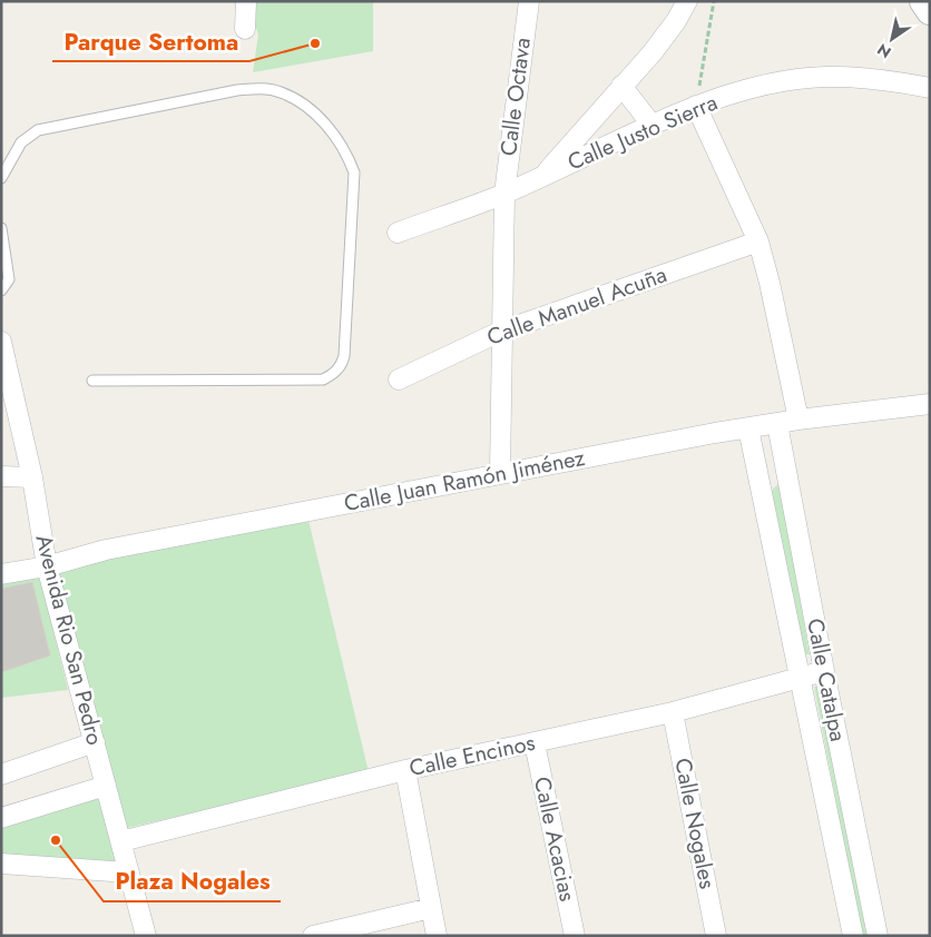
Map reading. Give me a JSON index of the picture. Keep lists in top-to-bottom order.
{
  "streets": {
    "street": [
      "Calle Octava",
      "Calle Justo Sierra",
      "Calle Manuel Acuña",
      "Calle Juan Ramón Jiménez",
      "Avenida Rio San Pedro",
      "Calle Catalpa",
      "Calle Encinos",
      "Calle Nogales",
      "Calle Acacias"
    ]
  },
  "crossings": [
    ["Calle Octava", "Calle Justo Sierra"],
    ["Calle Octava", "Calle Manuel Acuña"],
    ["Calle Octava", "Calle Juan Ramón Jiménez"],
    ["Calle Juan Ramón Jiménez", "Avenida Rio San Pedro"],
    ["Calle Juan Ramón Jiménez", "Calle Catalpa"],
    ["Avenida Rio San Pedro", "Calle Encinos"],
    ["Calle Catalpa", "Calle Encinos"],
    ["Calle Encinos", "Calle Nogales"],
    ["Calle Encinos", "Calle Acacias"]
  ],
  "places": ["Parque Sertoma", "Plaza Nogales"],
  "north": "bottom left"
}
